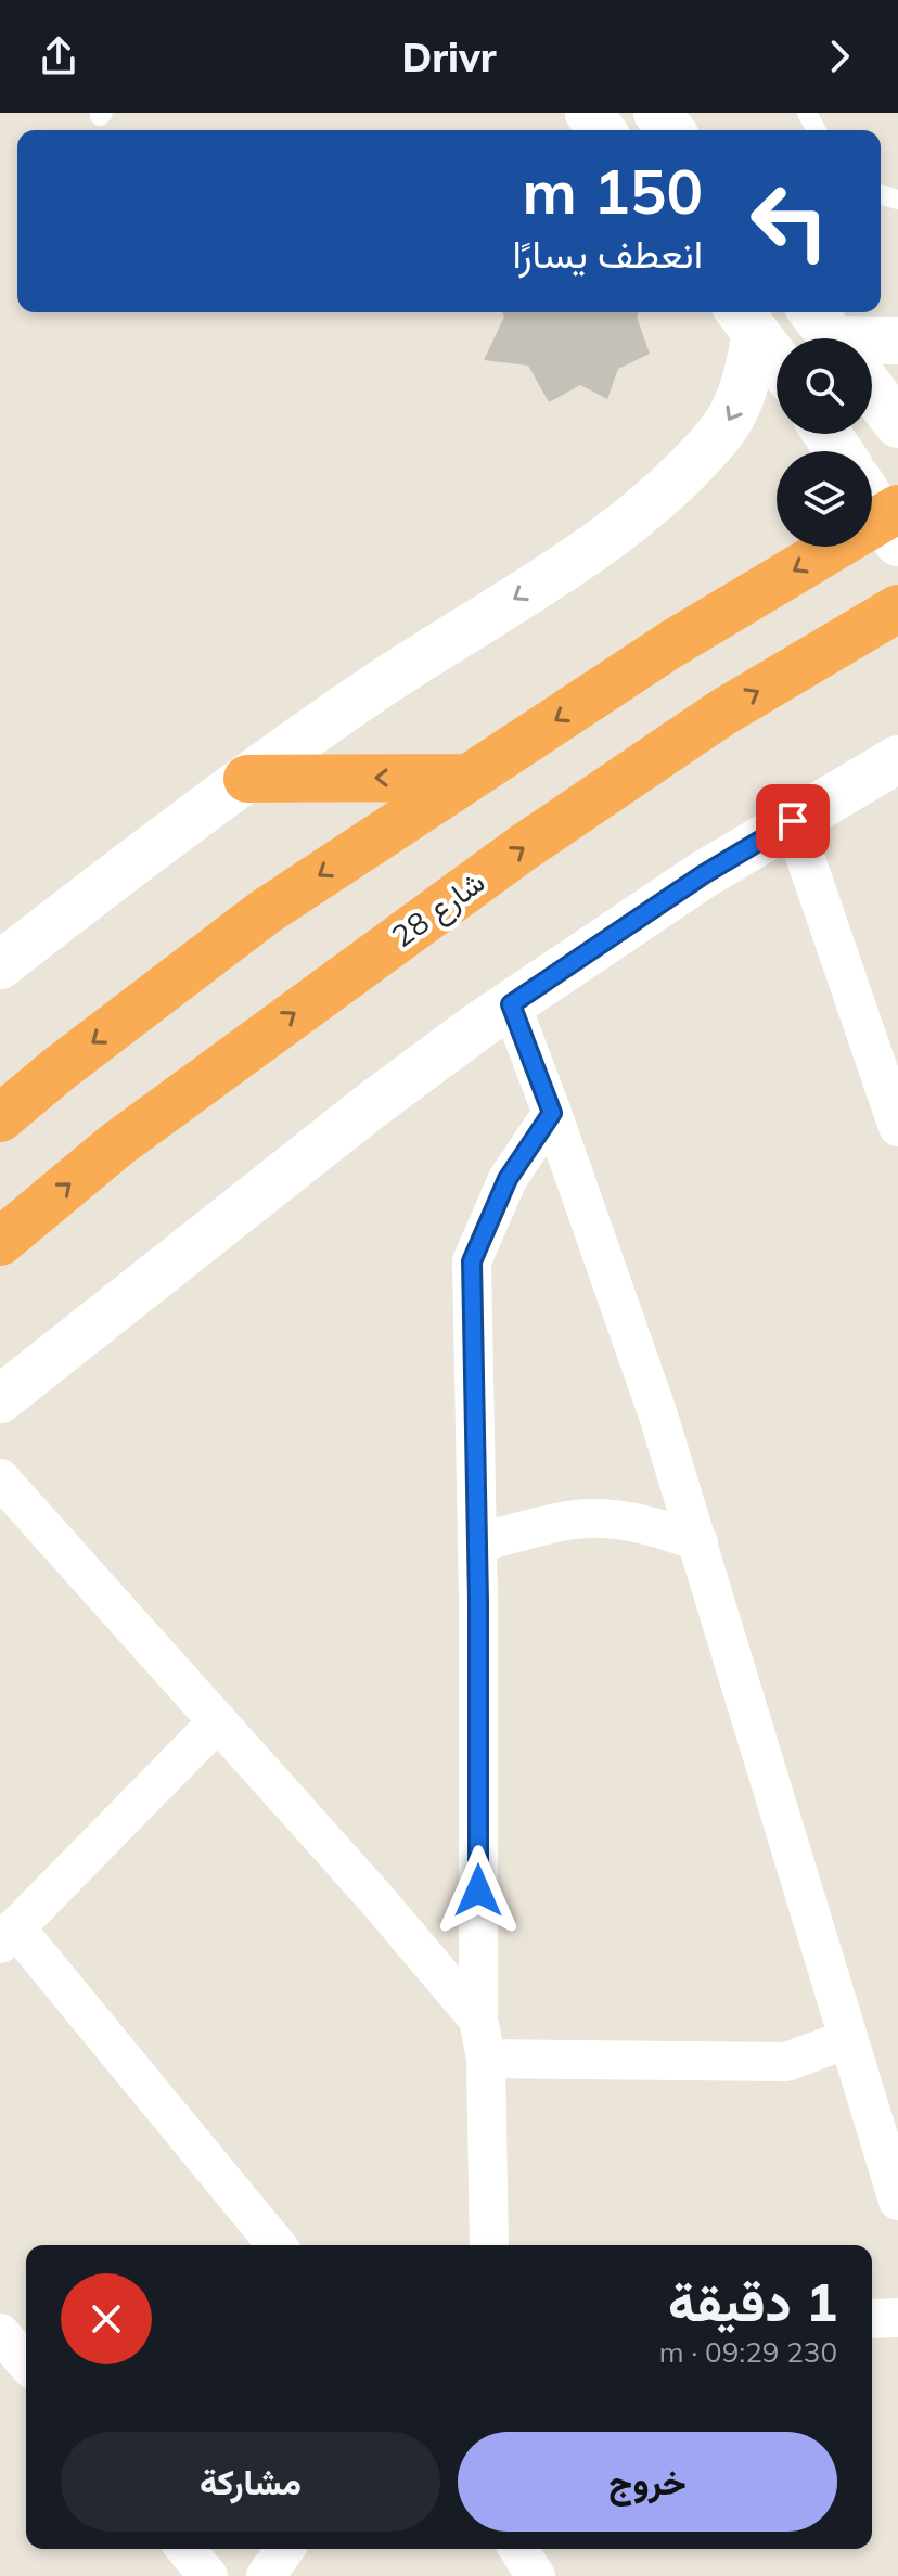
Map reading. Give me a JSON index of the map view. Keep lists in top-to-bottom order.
{
  "streets": {
    "highway": ["شارع 28"]
  },
  "page": {
    "header": "Drivr",
    "turn": ["150 m", "انعطف يسارًا"],
    "heading": ["1 دقيقة", "230 m · 09:29"],
    "buttons": ["خروج", "مشاركة"]
  }
}
